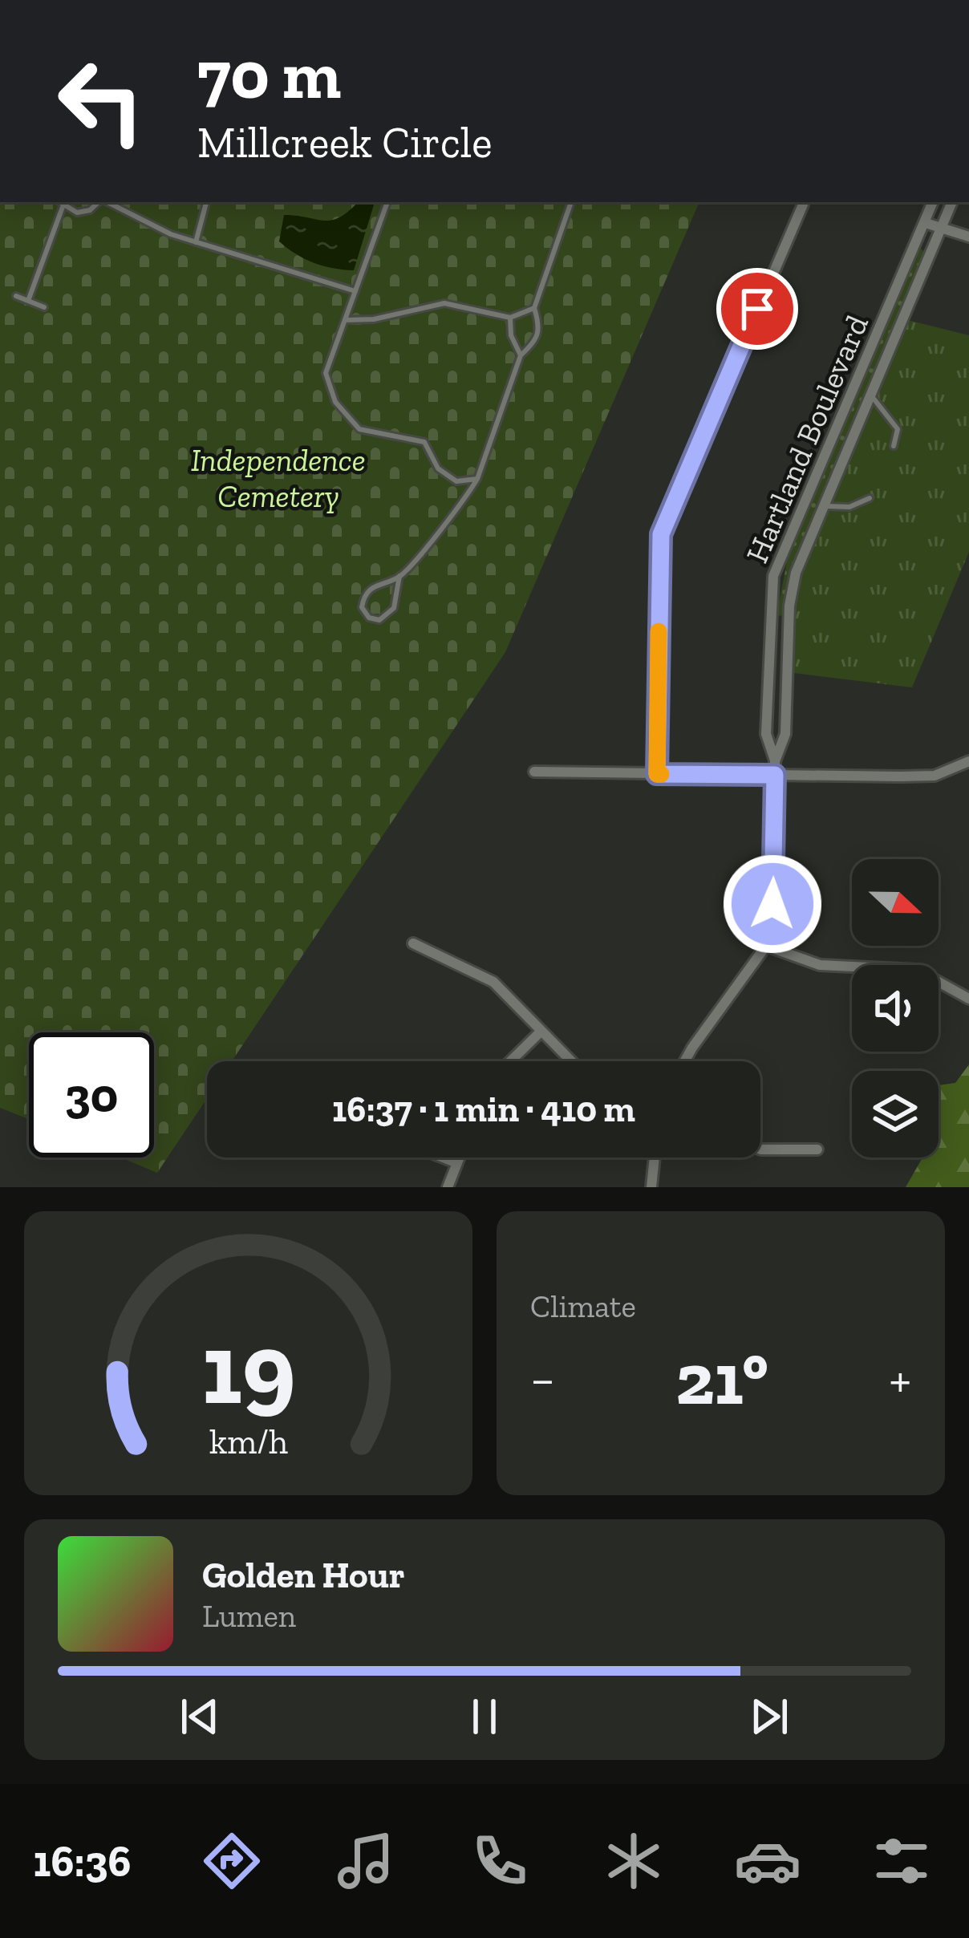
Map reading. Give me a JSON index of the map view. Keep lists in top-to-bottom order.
{
  "streets": {
    "street": ["Hartland Boulevard"]
  },
  "parks": ["Independence Cemetery"],
  "north": "right",
  "page": {
    "turn": ["70 m", "Millcreek Circle"],
    "limit": "30",
    "trip": "16:37 · 1 min · 410 m",
    "tile": "Climate",
    "heat": ["−", "21°", "+"],
    "song": ["Golden Hour", "Lumen"],
    "tabs": "16:36",
    "gauge": ["19", "km/h"]
  }
}
